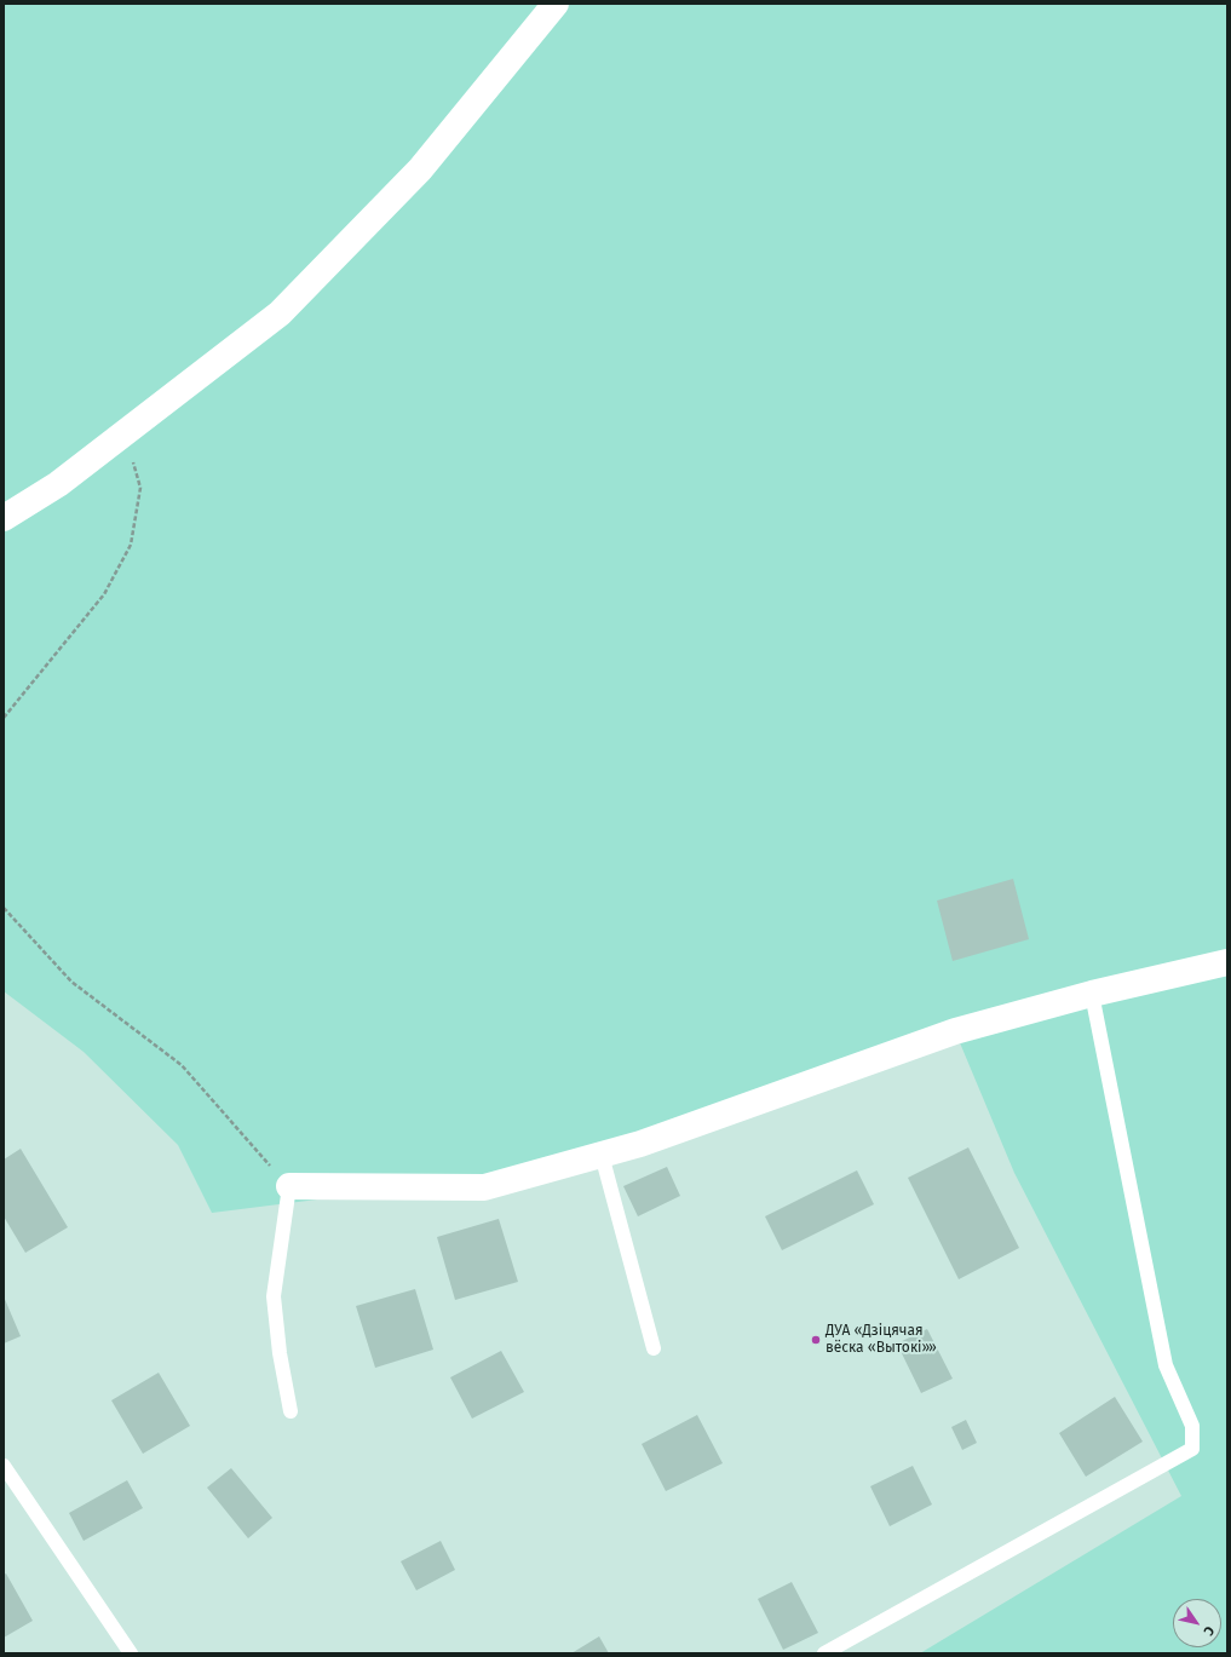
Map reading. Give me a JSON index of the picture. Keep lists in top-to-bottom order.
{
  "places": ["ДУА «Дзіцячая вёска «Вытокі»»"],
  "north": "bottom right"
}
